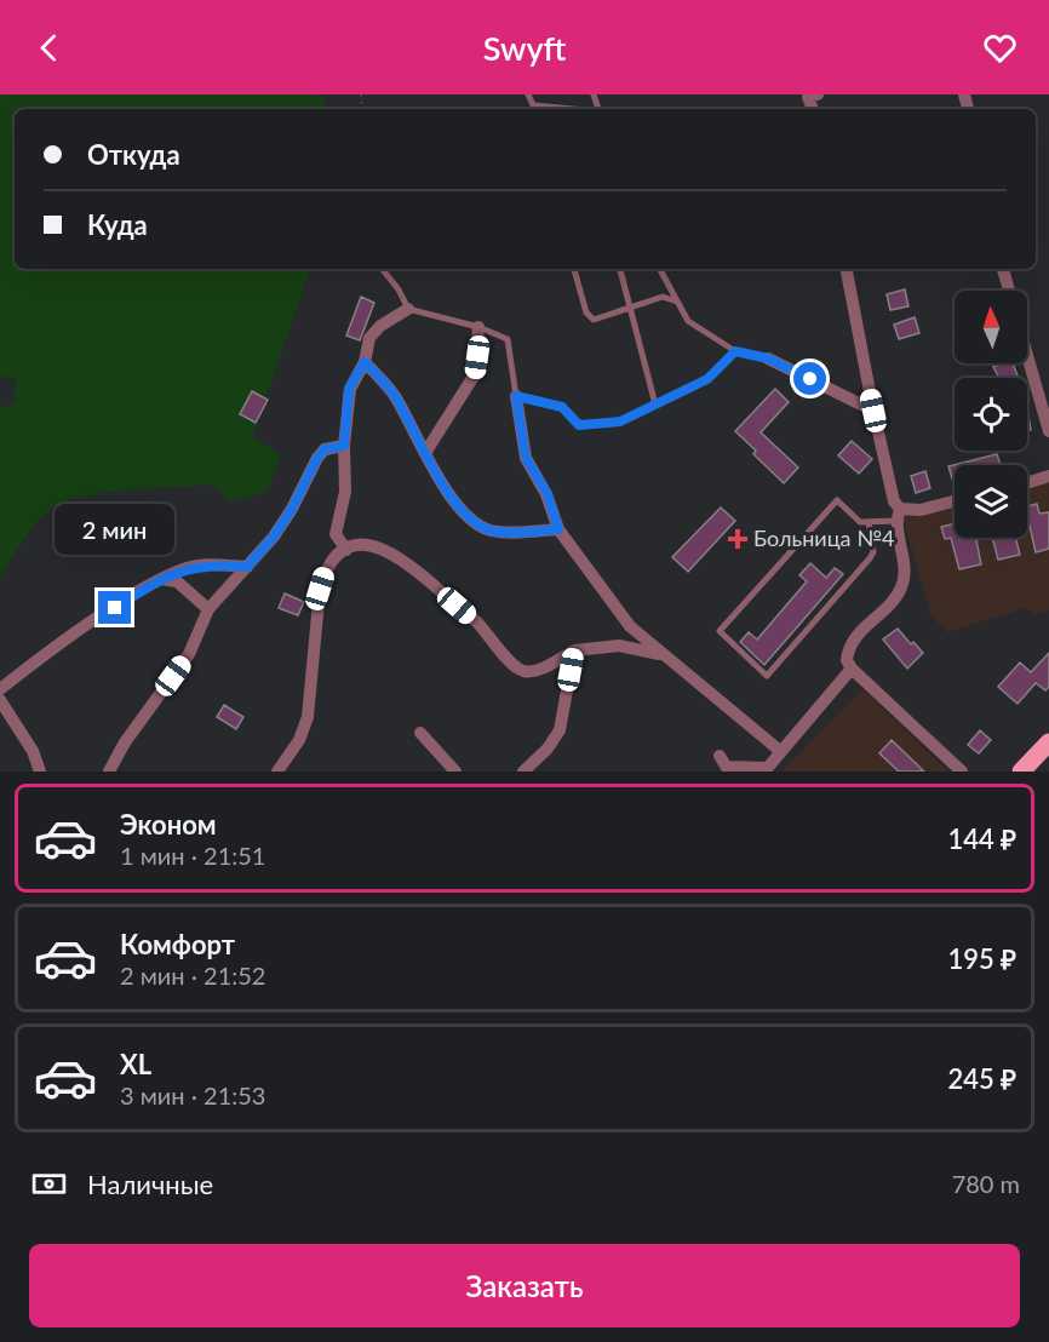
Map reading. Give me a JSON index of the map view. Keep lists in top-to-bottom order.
{
  "places": {
    "health": ["Больница №4"]
  },
  "north": "top",
  "page": {
    "header": "Swyft",
    "banner": ["Откуда", "Куда"],
    "bubble": "2 мин",
    "list": [
      {
        "name": "Эконом",
        "note": "1 мин · 21:51",
        "value": "144 ₽"
      },
      {
        "name": "Комфорт",
        "note": "2 мин · 21:52",
        "value": "195 ₽"
      },
      {
        "name": "XL",
        "note": "3 мин · 21:53",
        "value": "245 ₽"
      }
    ],
    "pay": ["Наличные", "780 m"],
    "buttons": "Заказать"
  }
}
